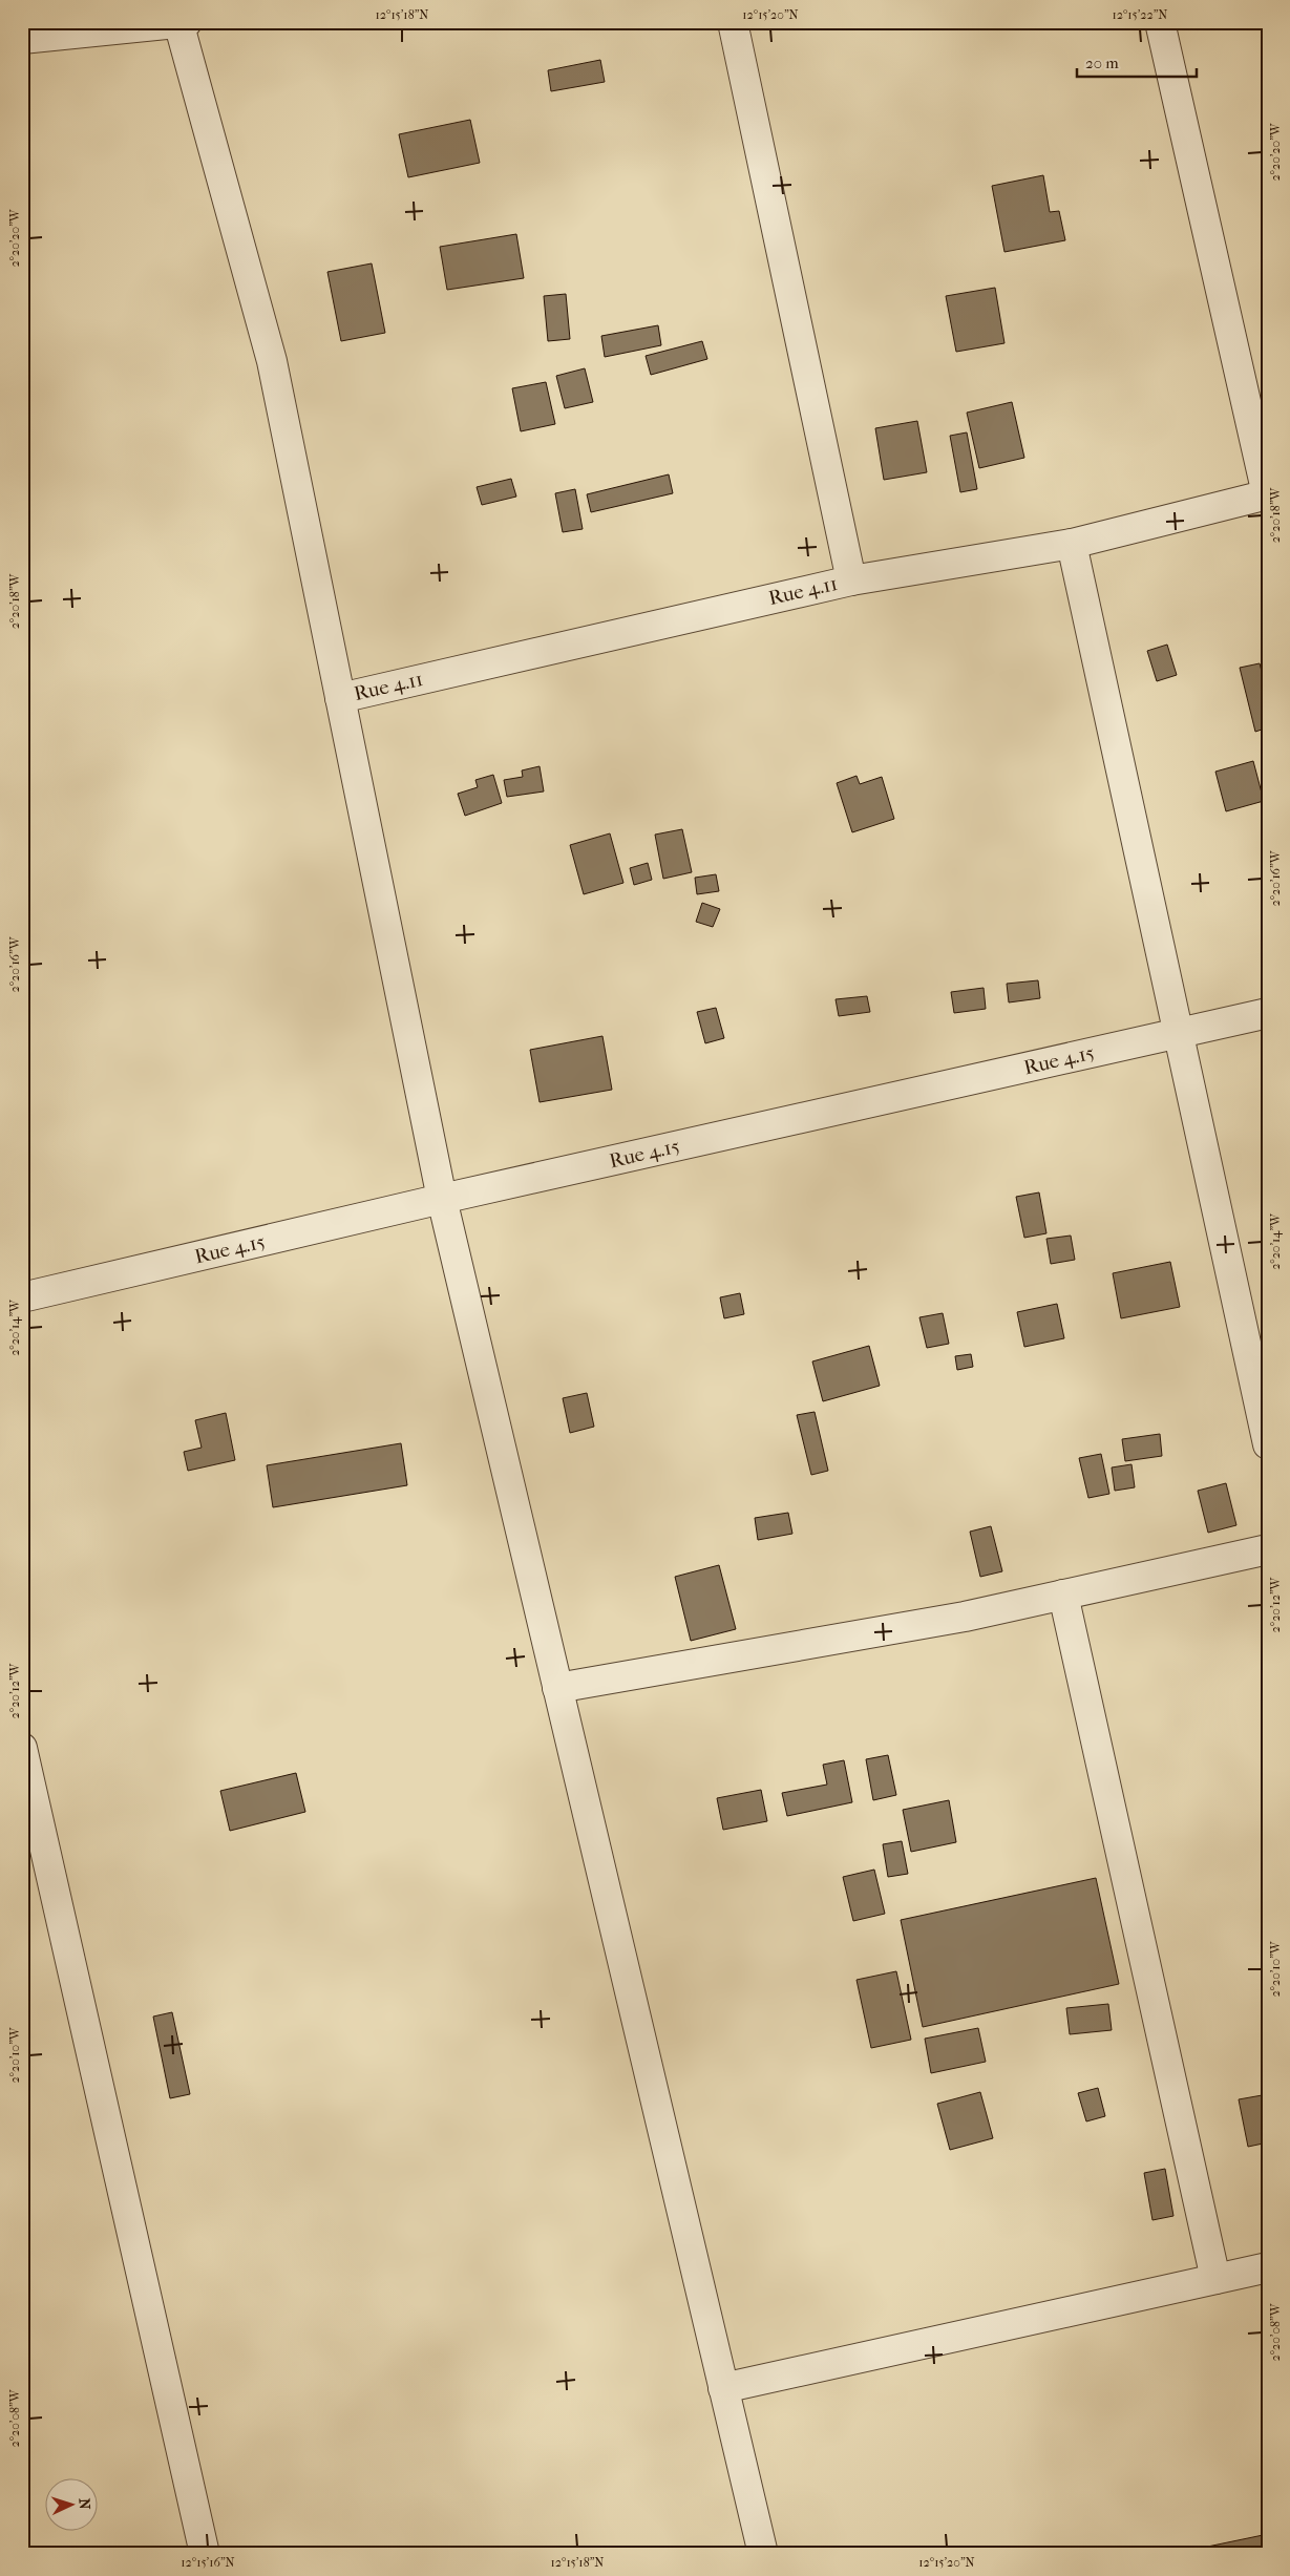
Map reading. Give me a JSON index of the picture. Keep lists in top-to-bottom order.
{
  "streets": {
    "street": ["Rue 4.11", "Rue 4.15"]
  },
  "scale_bar": "20 m",
  "north": "right",
  "coordinates": [
    "12°15'18\"N",
    "12°15'20\"N",
    "12°15'22\"N",
    "2°20'20\"W",
    "2°20'18\"W",
    "2°20'16\"W",
    "2°20'14\"W",
    "2°20'12\"W",
    "2°20'10\"W",
    "2°20'08\"W",
    "12°15'16\"N"
  ]
}
